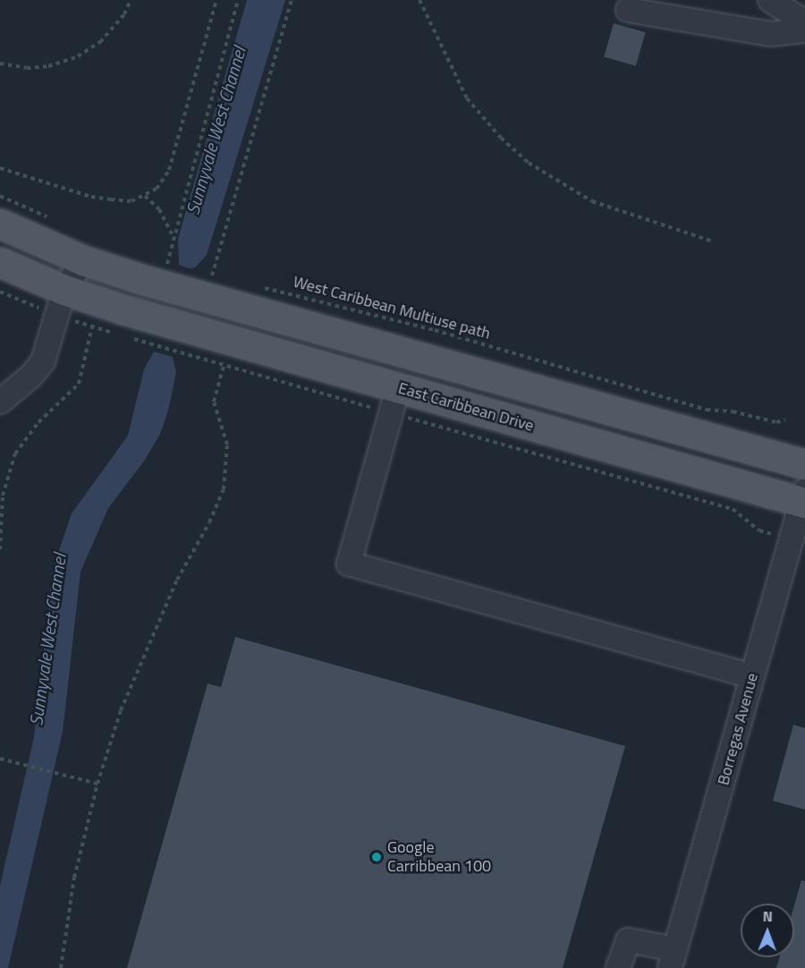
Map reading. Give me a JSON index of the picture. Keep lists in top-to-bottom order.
{
  "streets": {
    "main road": ["East Caribbean Drive"],
    "street": ["Borregas Avenue"],
    "path": ["West Caribbean Multiuse path"]
  },
  "crossings": [
    ["East Caribbean Drive", "Borregas Avenue"]
  ],
  "water": ["Sunnyvale West Channel"],
  "places": ["Google Carribbean 100"],
  "north": "top"
}
